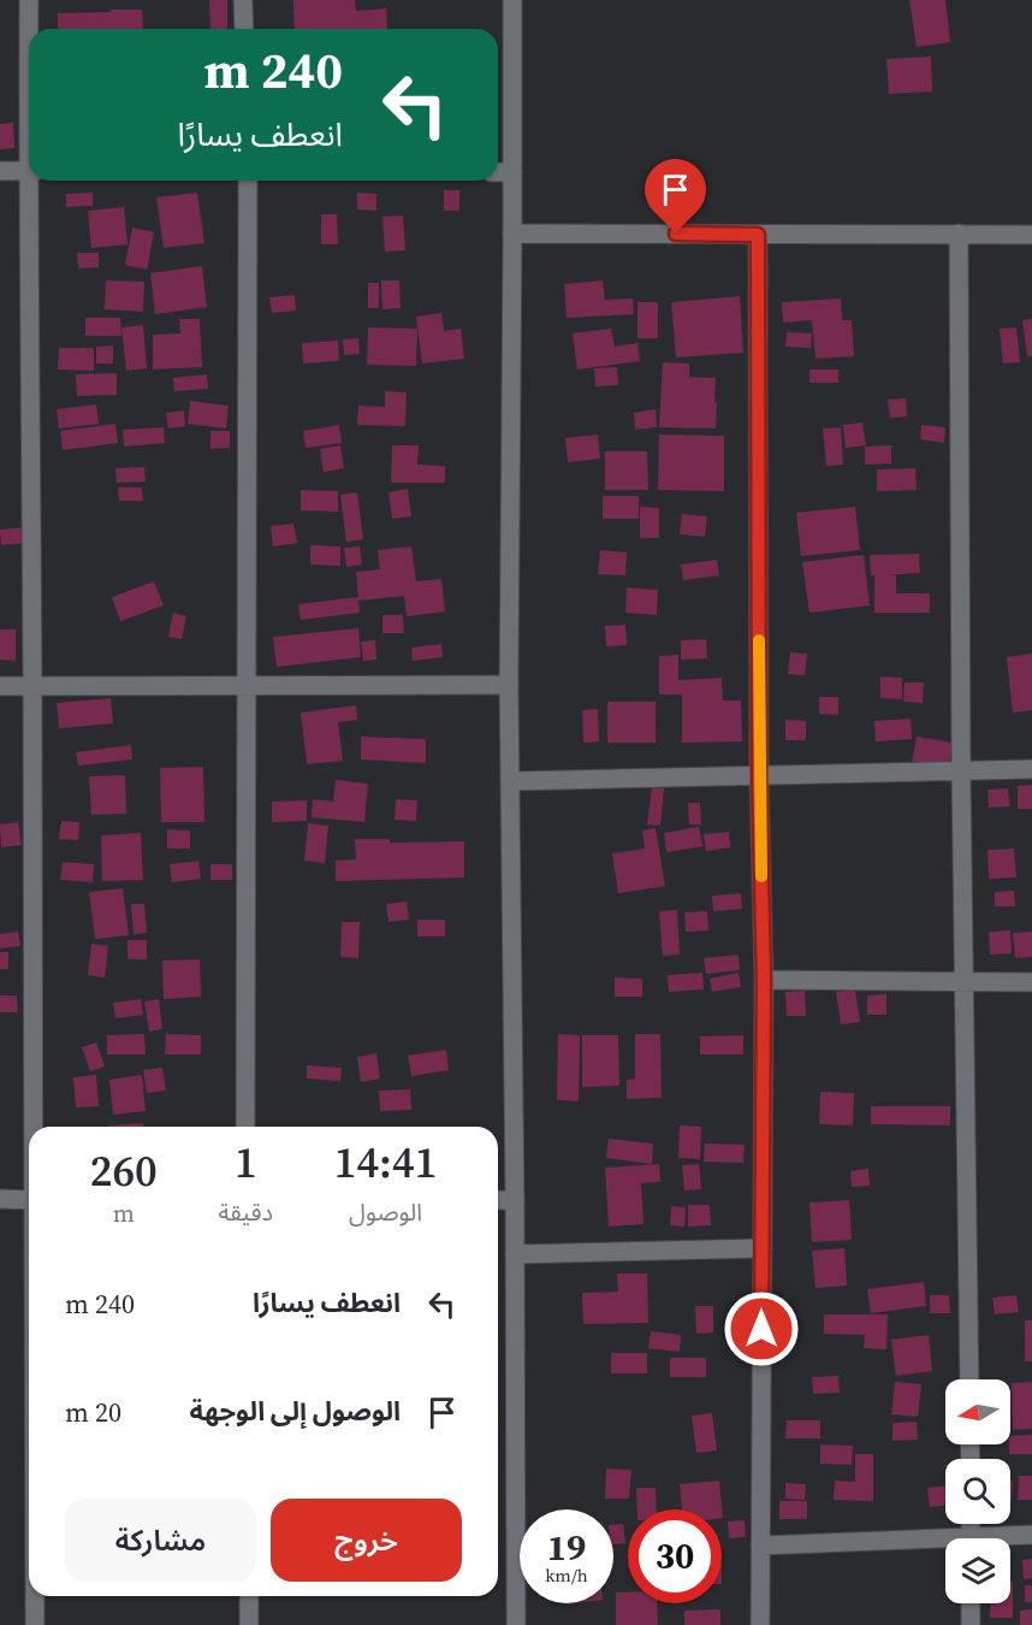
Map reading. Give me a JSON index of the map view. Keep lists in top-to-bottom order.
{
  "north": "left",
  "page": {
    "turn": ["240 m", "انعطف يسارًا"],
    "eta": [
      "14:41",
      "الوصول",
      "1",
      "دقيقة",
      "260",
      "m"
    ],
    "list": [
      {
        "name": "انعطف يسارًا",
        "value": "240 m"
      },
      {
        "name": "الوصول إلى الوجهة",
        "value": "20 m"
      }
    ],
    "buttons": ["خروج", "مشاركة"],
    "speed": "19 km/h",
    "limit": "30"
  }
}
